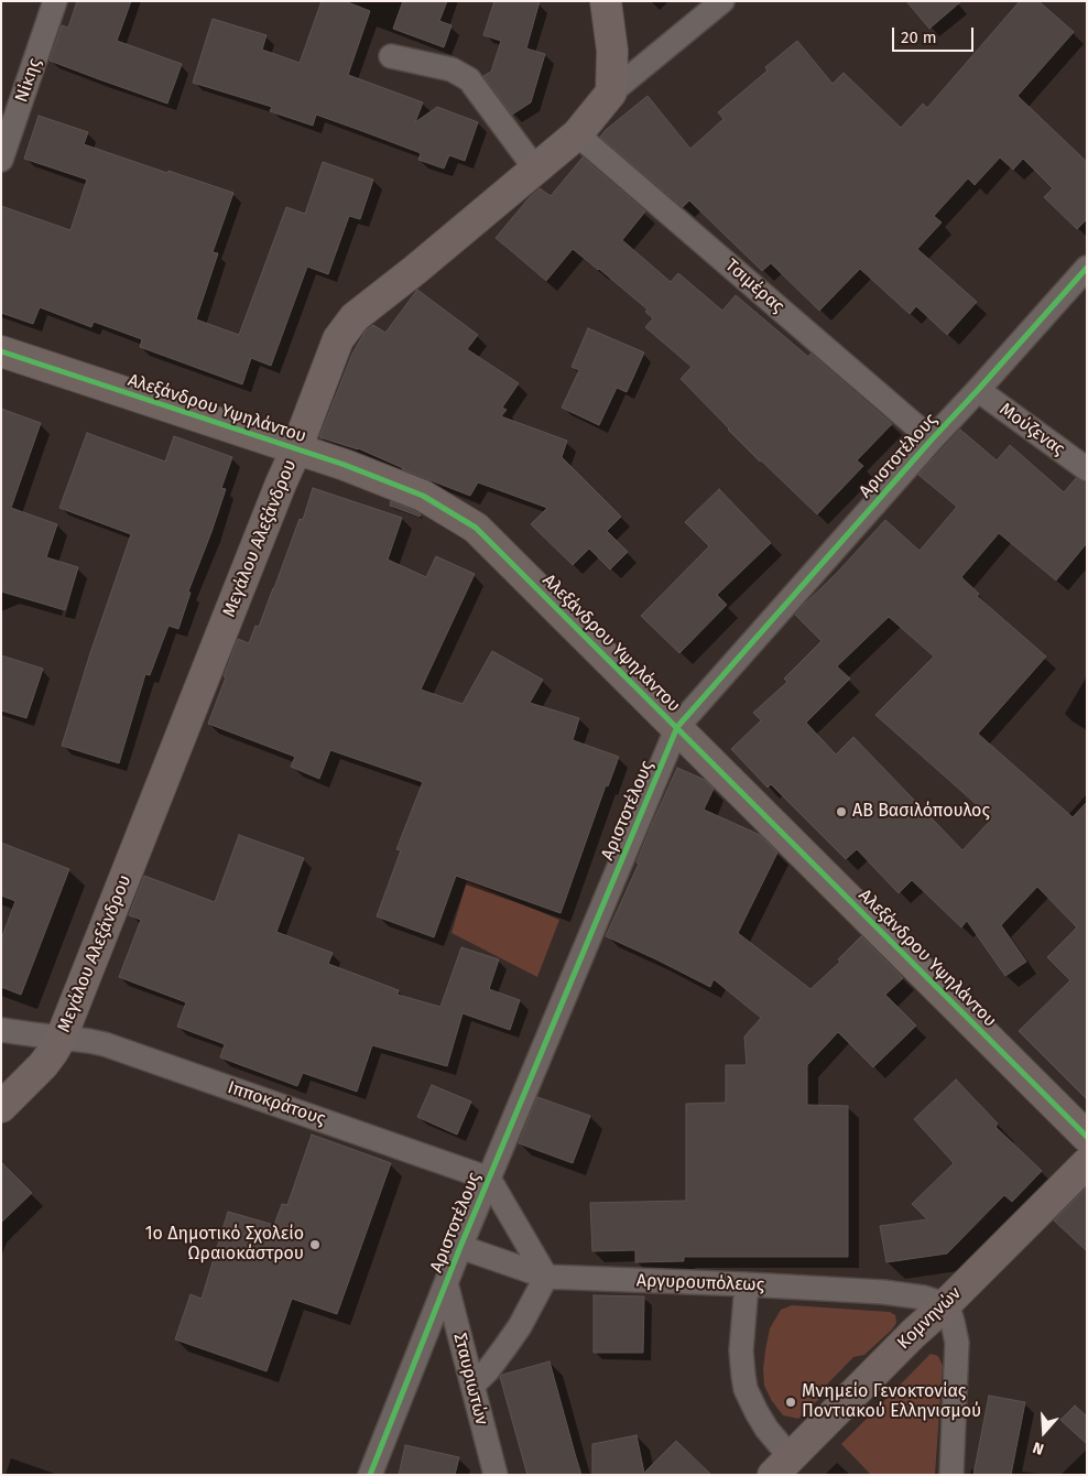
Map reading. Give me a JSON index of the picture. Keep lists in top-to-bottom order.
{
  "streets": {
    "street": [
      "Νίκης",
      "Τσιμέρας",
      "Αλεξάνδρου Υψηλάντου",
      "Μούζενας",
      "Αριστοτέλους",
      "Μεγάλου Αλεξάνδρου",
      "Ιπποκράτους",
      "Αργυρουπόλεως",
      "Κομνηνών",
      "Σταυριωτών"
    ]
  },
  "crossings": [
    ["Τσιμέρας", "Αριστοτέλους"],
    ["Τσιμέρας", "Μεγάλου Αλεξάνδρου"],
    ["Αλεξάνδρου Υψηλάντου", "Αριστοτέλους"],
    ["Αλεξάνδρου Υψηλάντου", "Μεγάλου Αλεξάνδρου"],
    ["Μούζενας", "Αριστοτέλους"],
    ["Αριστοτέλους", "Ιπποκράτους"],
    ["Αριστοτέλους", "Αργυρουπόλεως"],
    ["Αριστοτέλους", "Σταυριωτών"],
    ["Μεγάλου Αλεξάνδρου", "Ιπποκράτους"],
    ["Αργυρουπόλεως", "Κομνηνών"]
  ],
  "places": ["ΑΒ Βασιλόπουλος", "1ο Δημοτικό Σχολείο Ωραιοκάστρου", "Μνημείο Γενοκτονίας Ποντιακού Ελληνισμού"],
  "scale_bar": "20 m",
  "north": "bottom"
}
